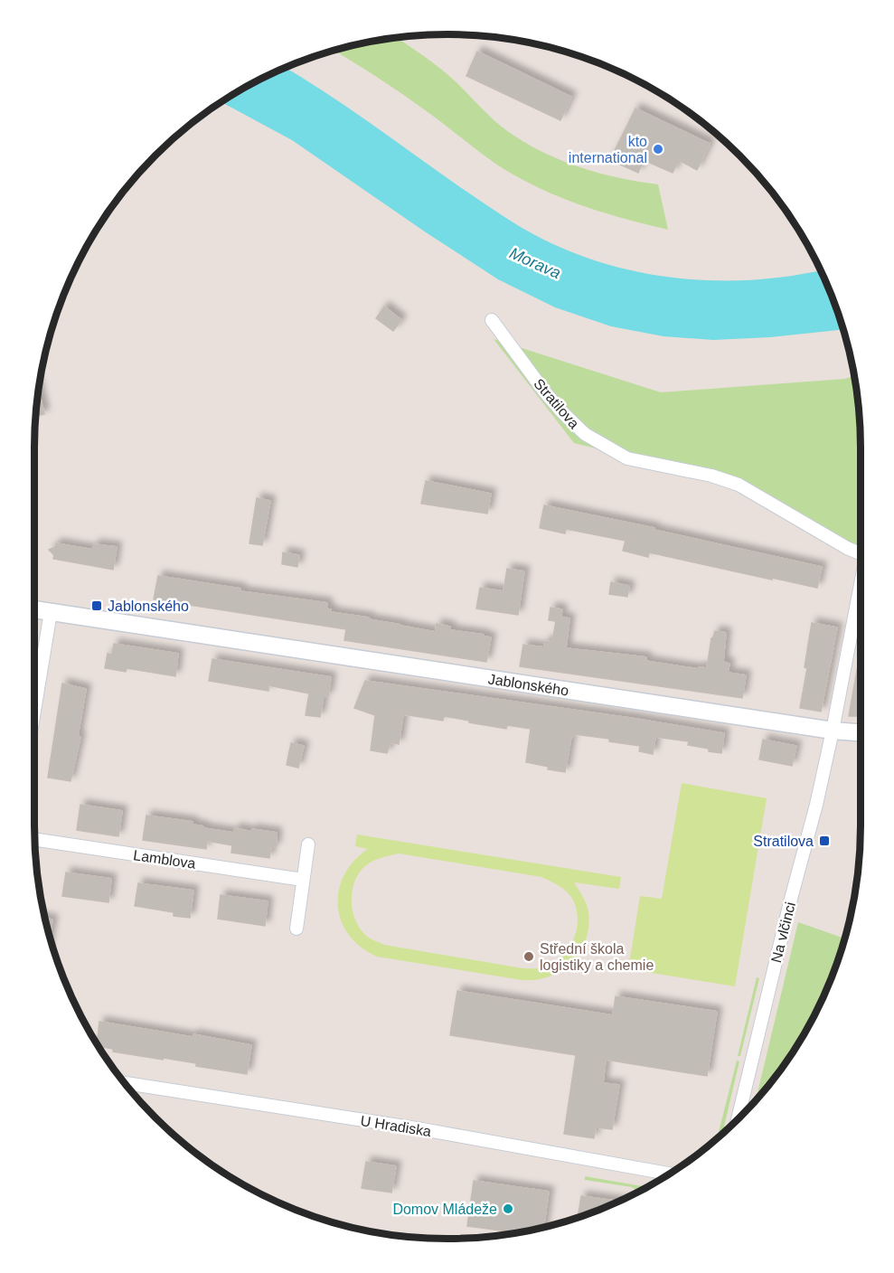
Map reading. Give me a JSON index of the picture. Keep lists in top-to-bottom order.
{
  "streets": {
    "street": [
      "Stratilova",
      "Jablonského",
      "Lamblova",
      "Na vlčinci",
      "U Hradiska"
    ]
  },
  "crossings": [
    ["Stratilova", "Jablonského"],
    ["Stratilova", "Na vlčinci"],
    ["Jablonského", "Na vlčinci"]
  ],
  "water": ["Morava"],
  "places": {
    "other": ["kto international", "Střední škola logistiky a chemie", "Domov Mládeže"],
    "transit": ["Jablonského", "Stratilova"]
  }
}
